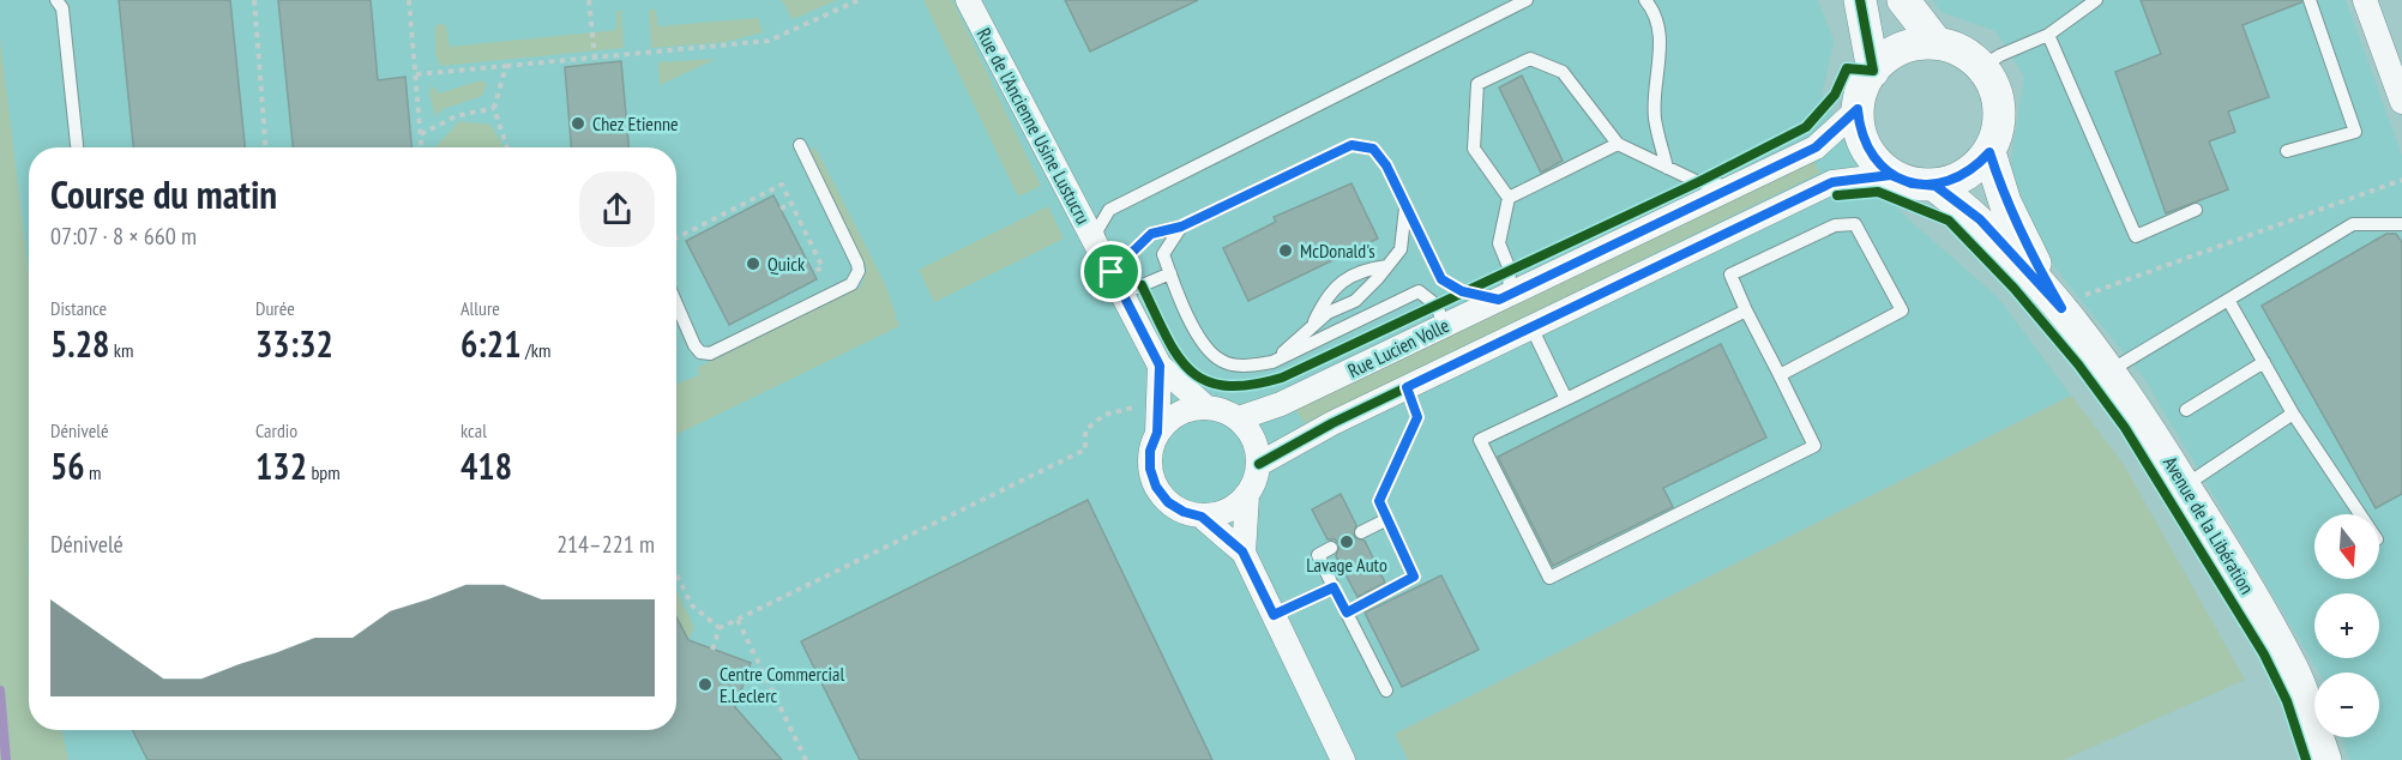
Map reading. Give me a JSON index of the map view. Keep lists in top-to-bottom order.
{
  "streets": {
    "main road": ["Avenue de la Libération"],
    "street": ["Rue de l'Ancienne Usine Lustucru", "Rue Lucien Volle"]
  },
  "crossings": [
    ["Rue de l'Ancienne Usine Lustucru", "Rue Lucien Volle"],
    ["Rue Lucien Volle", "Avenue de la Libération"]
  ],
  "places": [
    "Chez Etienne",
    "McDonald's",
    "Quick",
    "Lavage Auto",
    "Centre Commercial E.Leclerc"
  ],
  "north": "bottom",
  "page": {
    "heading": ["Course du matin", "07:07 · 8 × 660 m"],
    "stats": [
      ["Distance", "5.28 km"],
      ["Durée", "33:32"],
      ["Allure", "6:21 /km"],
      ["Dénivelé", "56 m"],
      ["Cardio", "132 bpm"],
      ["kcal", "418"]
    ],
    "map_buttons": ["+", "−"],
    "chart": ["Dénivelé", "214–221 m"]
  }
}
